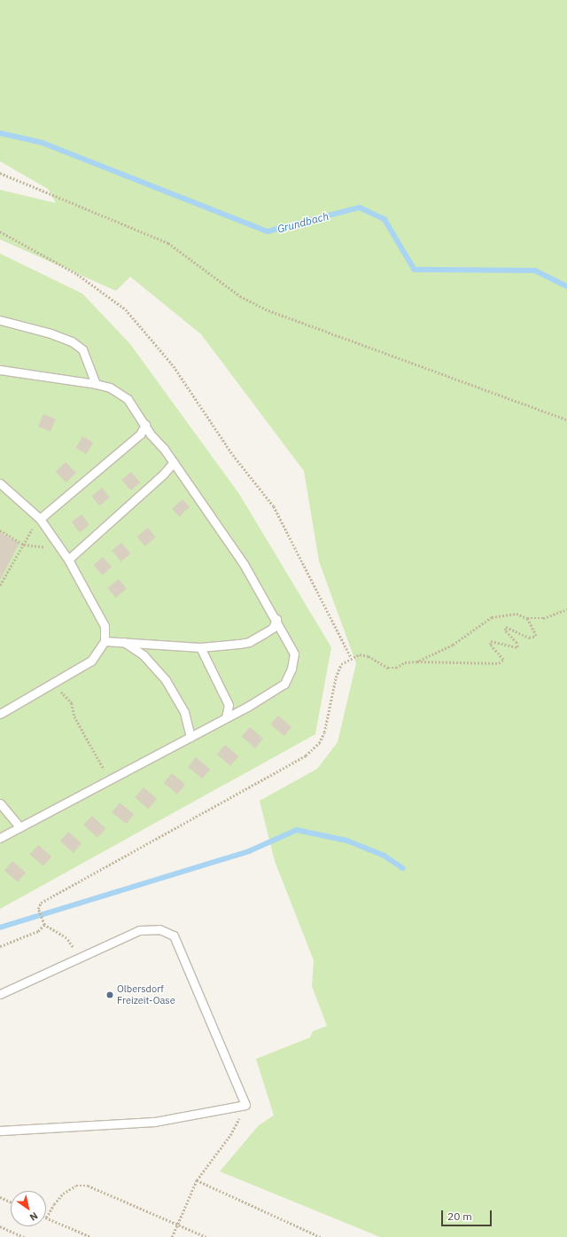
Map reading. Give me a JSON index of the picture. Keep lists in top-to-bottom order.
{
  "water": ["Grundbach"],
  "places": ["Olbersdorf Freizeit-Oase"],
  "scale_bar": "20 m",
  "north": "bottom right"
}
